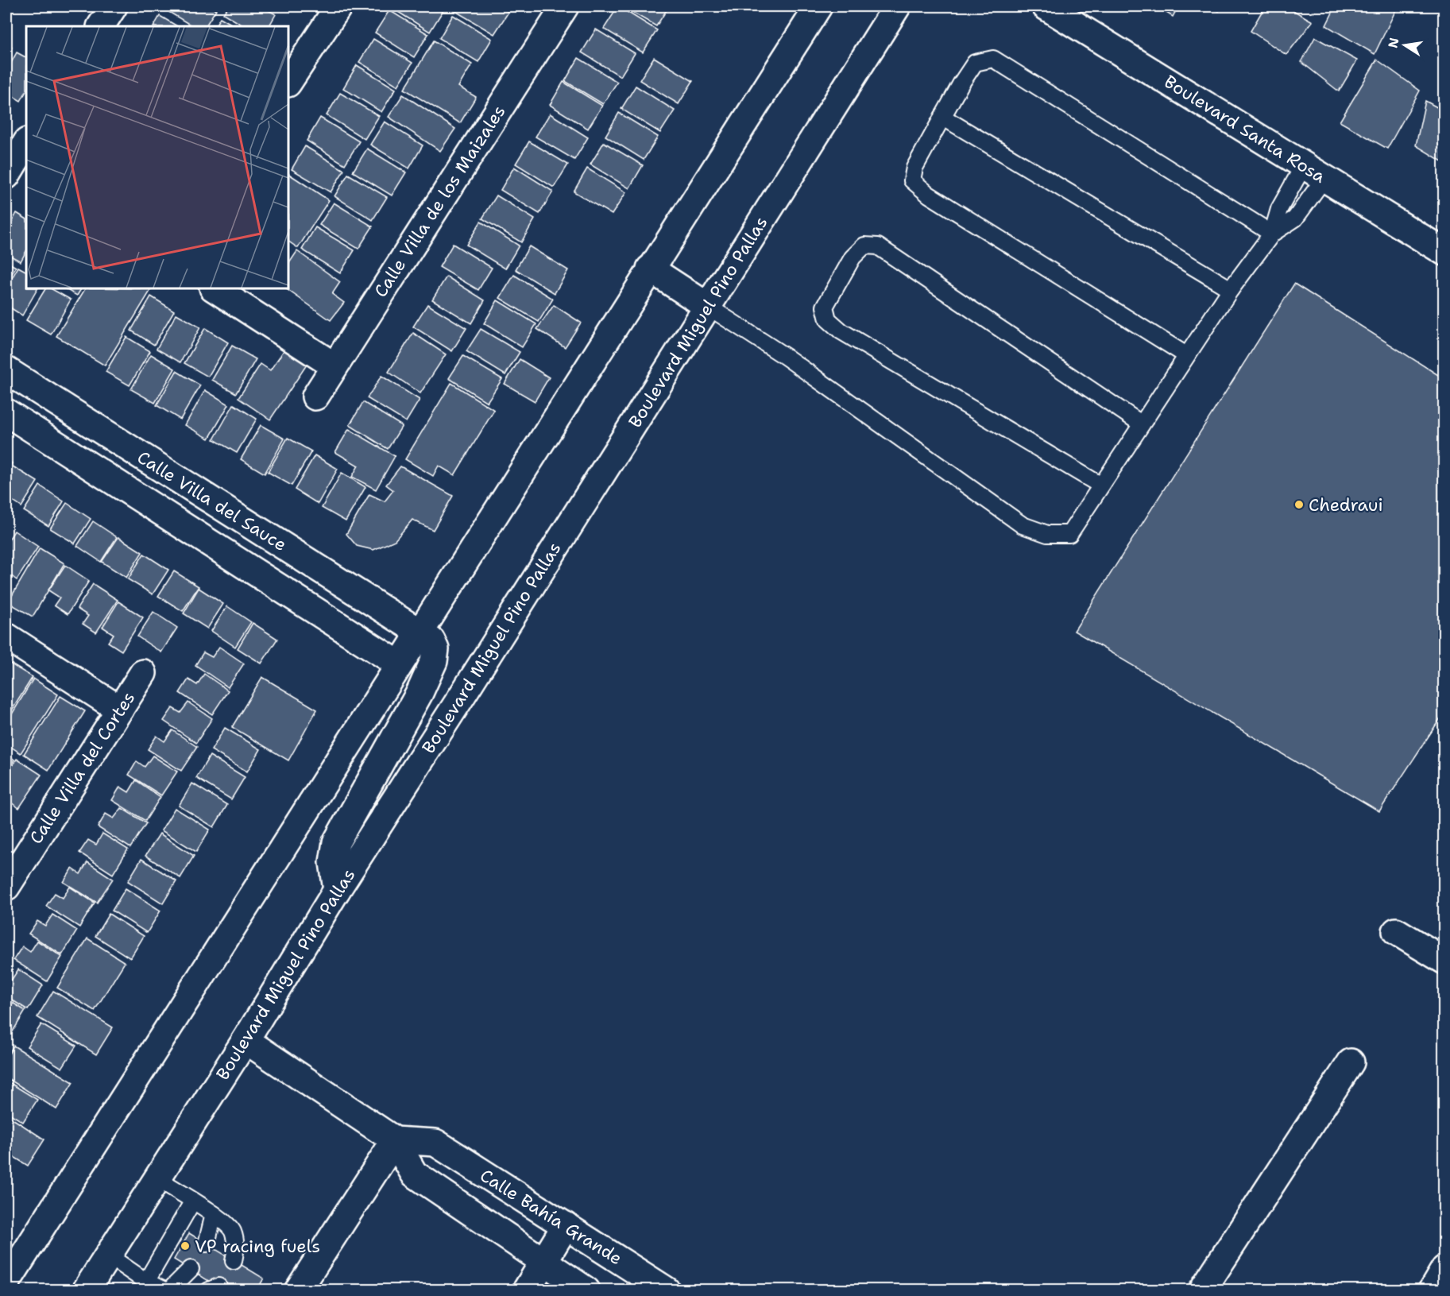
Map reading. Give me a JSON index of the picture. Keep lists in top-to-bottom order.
{
  "streets": {
    "street": [
      "Boulevard Santa Rosa",
      "Calle Villa de los Maizales",
      "Boulevard Miguel Pino Pallas",
      "Calle Villa del Sauce",
      "Calle Villa del Cortes",
      "Calle Bahía Grande"
    ]
  },
  "crossings": [
    ["Boulevard Miguel Pino Pallas", "Calle Villa del Sauce"]
  ],
  "places": ["Chedraui", "VP racing fuels"],
  "north": "left"
}
